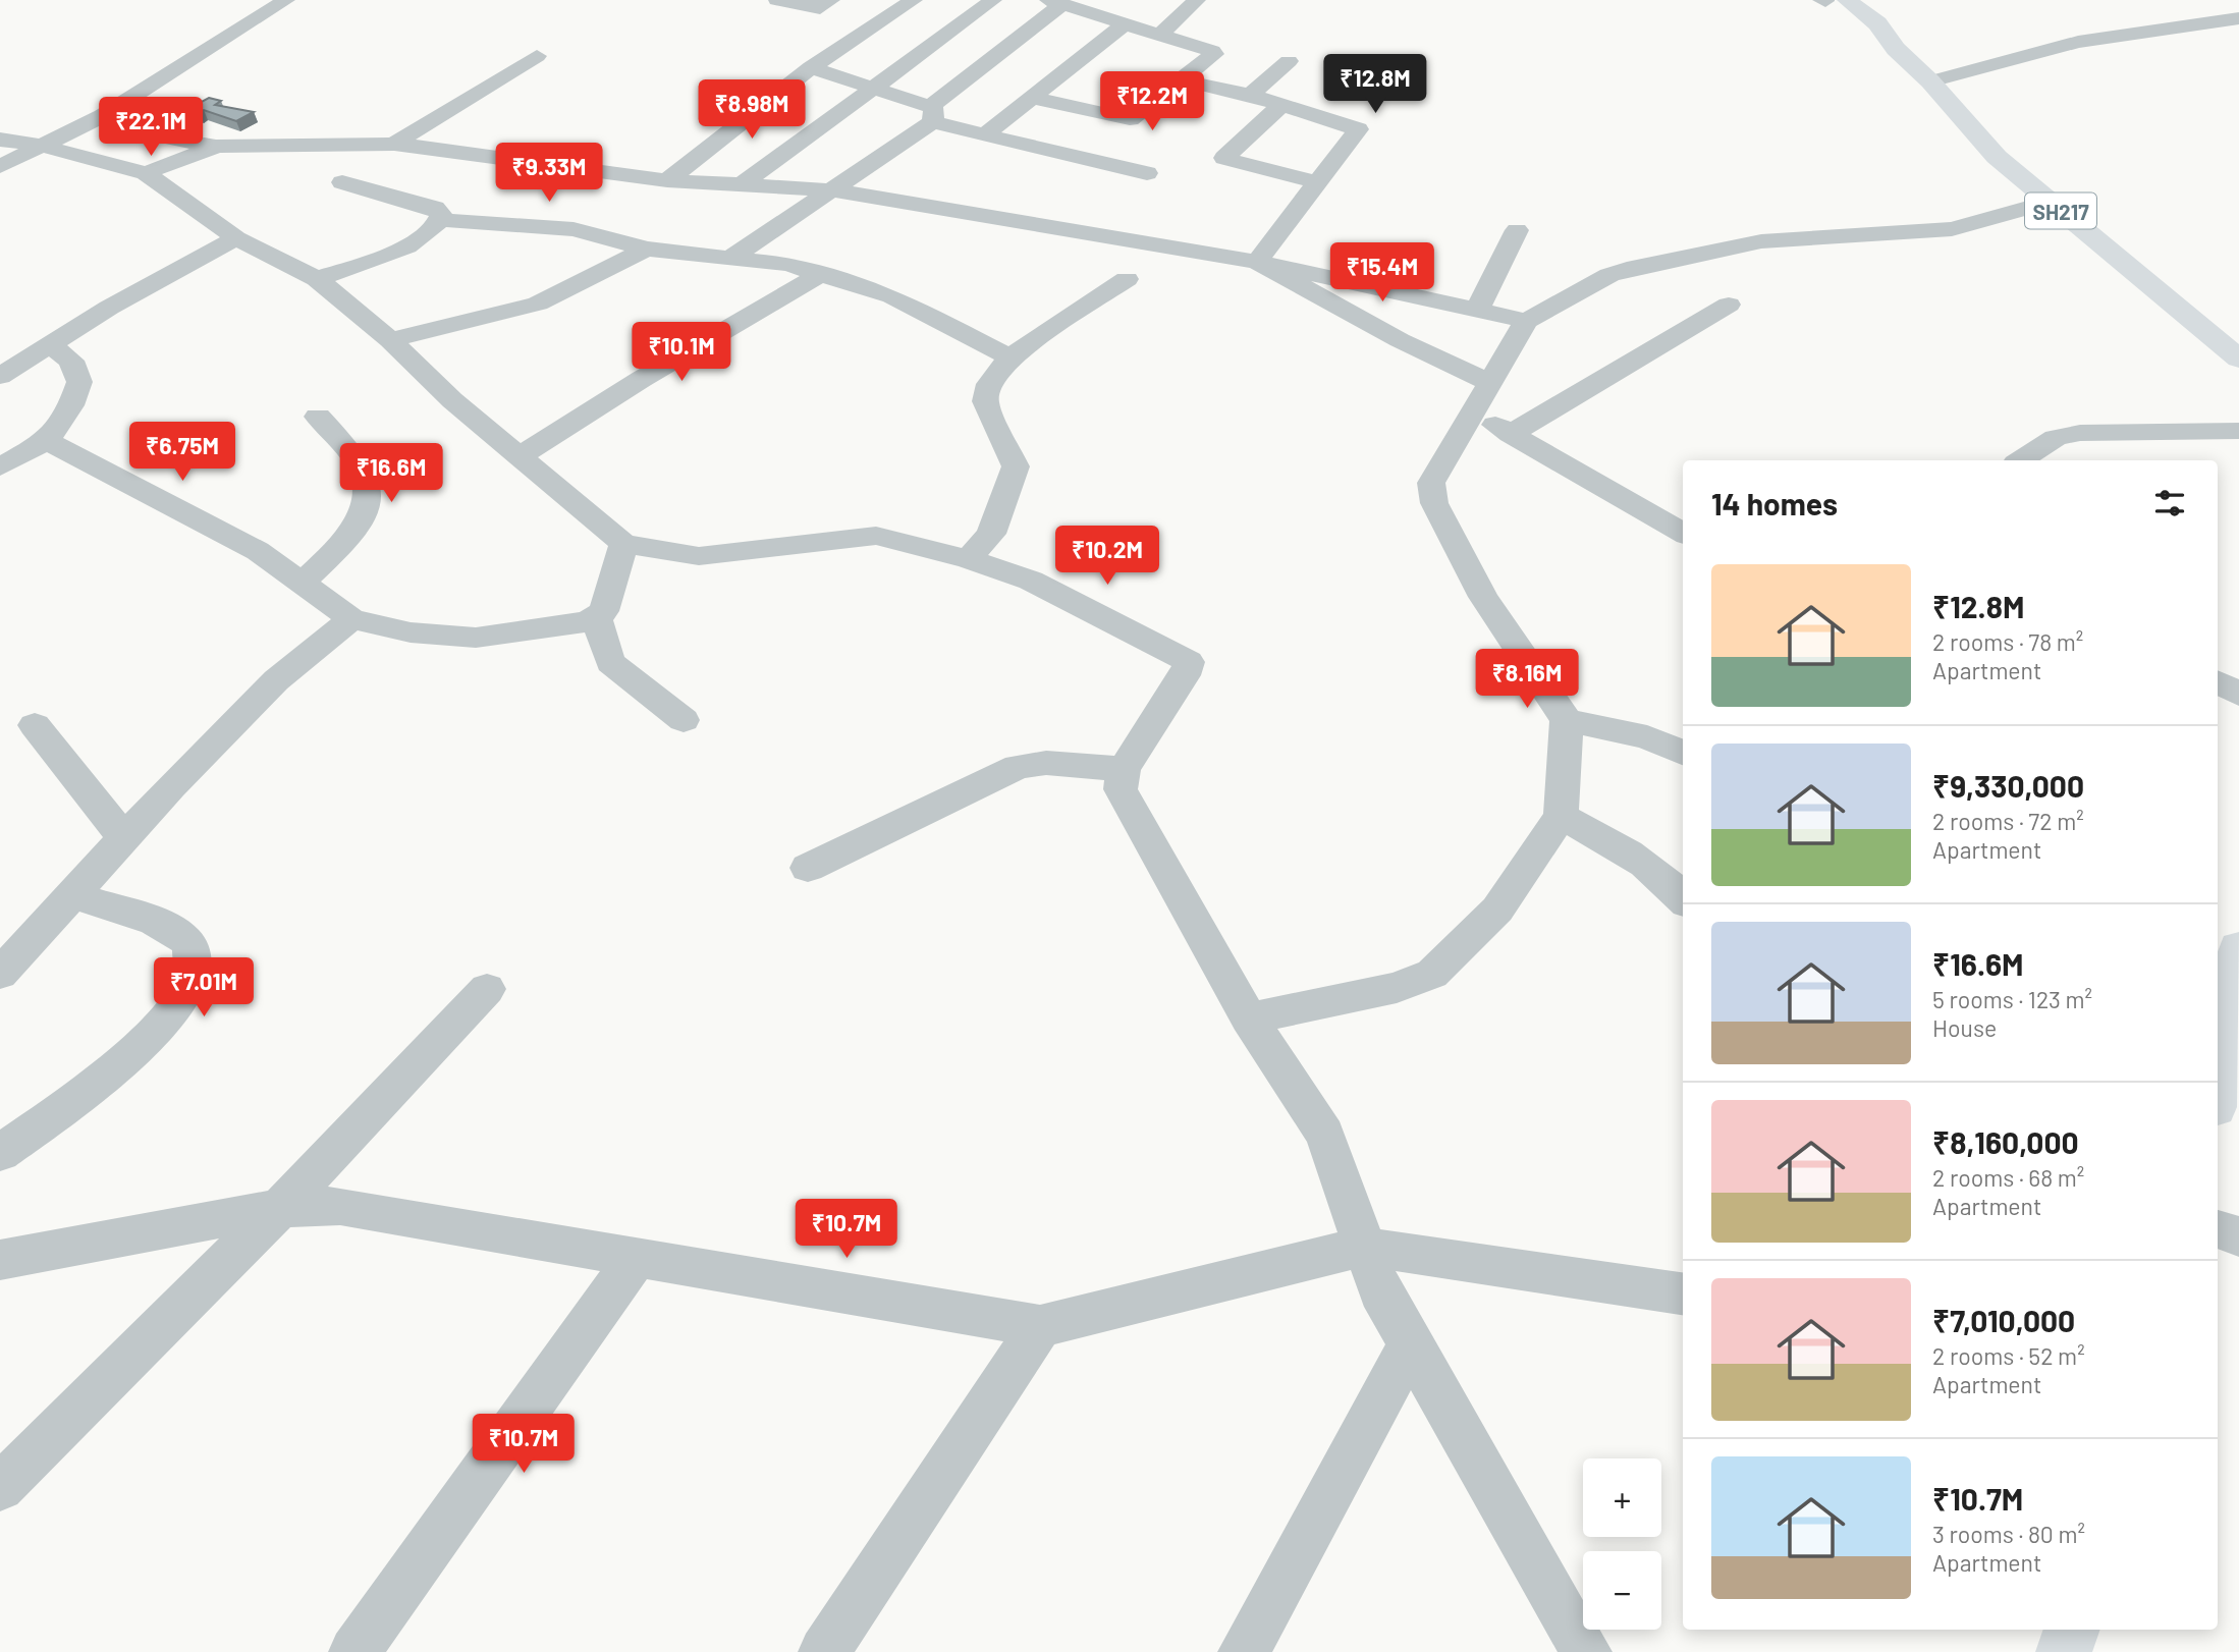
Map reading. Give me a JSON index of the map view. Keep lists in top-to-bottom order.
{
  "streets": {
    "main road": ["SH217"]
  },
  "page": {
    "price": [
      "₹12.8M",
      "₹12.2M",
      "₹8.98M",
      "₹22.1M",
      "₹9.33M",
      "₹15.4M",
      "₹10.1M",
      "₹6.75M",
      "₹16.6M",
      "₹10.2M",
      "₹8.16M",
      "₹7.01M",
      "₹10.7M",
      "₹10.7M"
    ],
    "heading": "14 homes",
    "list": [
      {
        "name": "₹12.8M",
        "note": "2 rooms · 78 m² · Apartment"
      },
      {
        "name": "₹9,330,000",
        "note": "2 rooms · 72 m² · Apartment"
      },
      {
        "name": "₹16.6M",
        "note": "5 rooms · 123 m² · House"
      },
      {
        "name": "₹8,160,000",
        "note": "2 rooms · 68 m² · Apartment"
      },
      {
        "name": "₹7,010,000",
        "note": "2 rooms · 52 m² · Apartment"
      },
      {
        "name": "₹10.7M",
        "note": "3 rooms · 80 m² · Apartment"
      }
    ],
    "map_buttons": ["+", "−"]
  }
}
